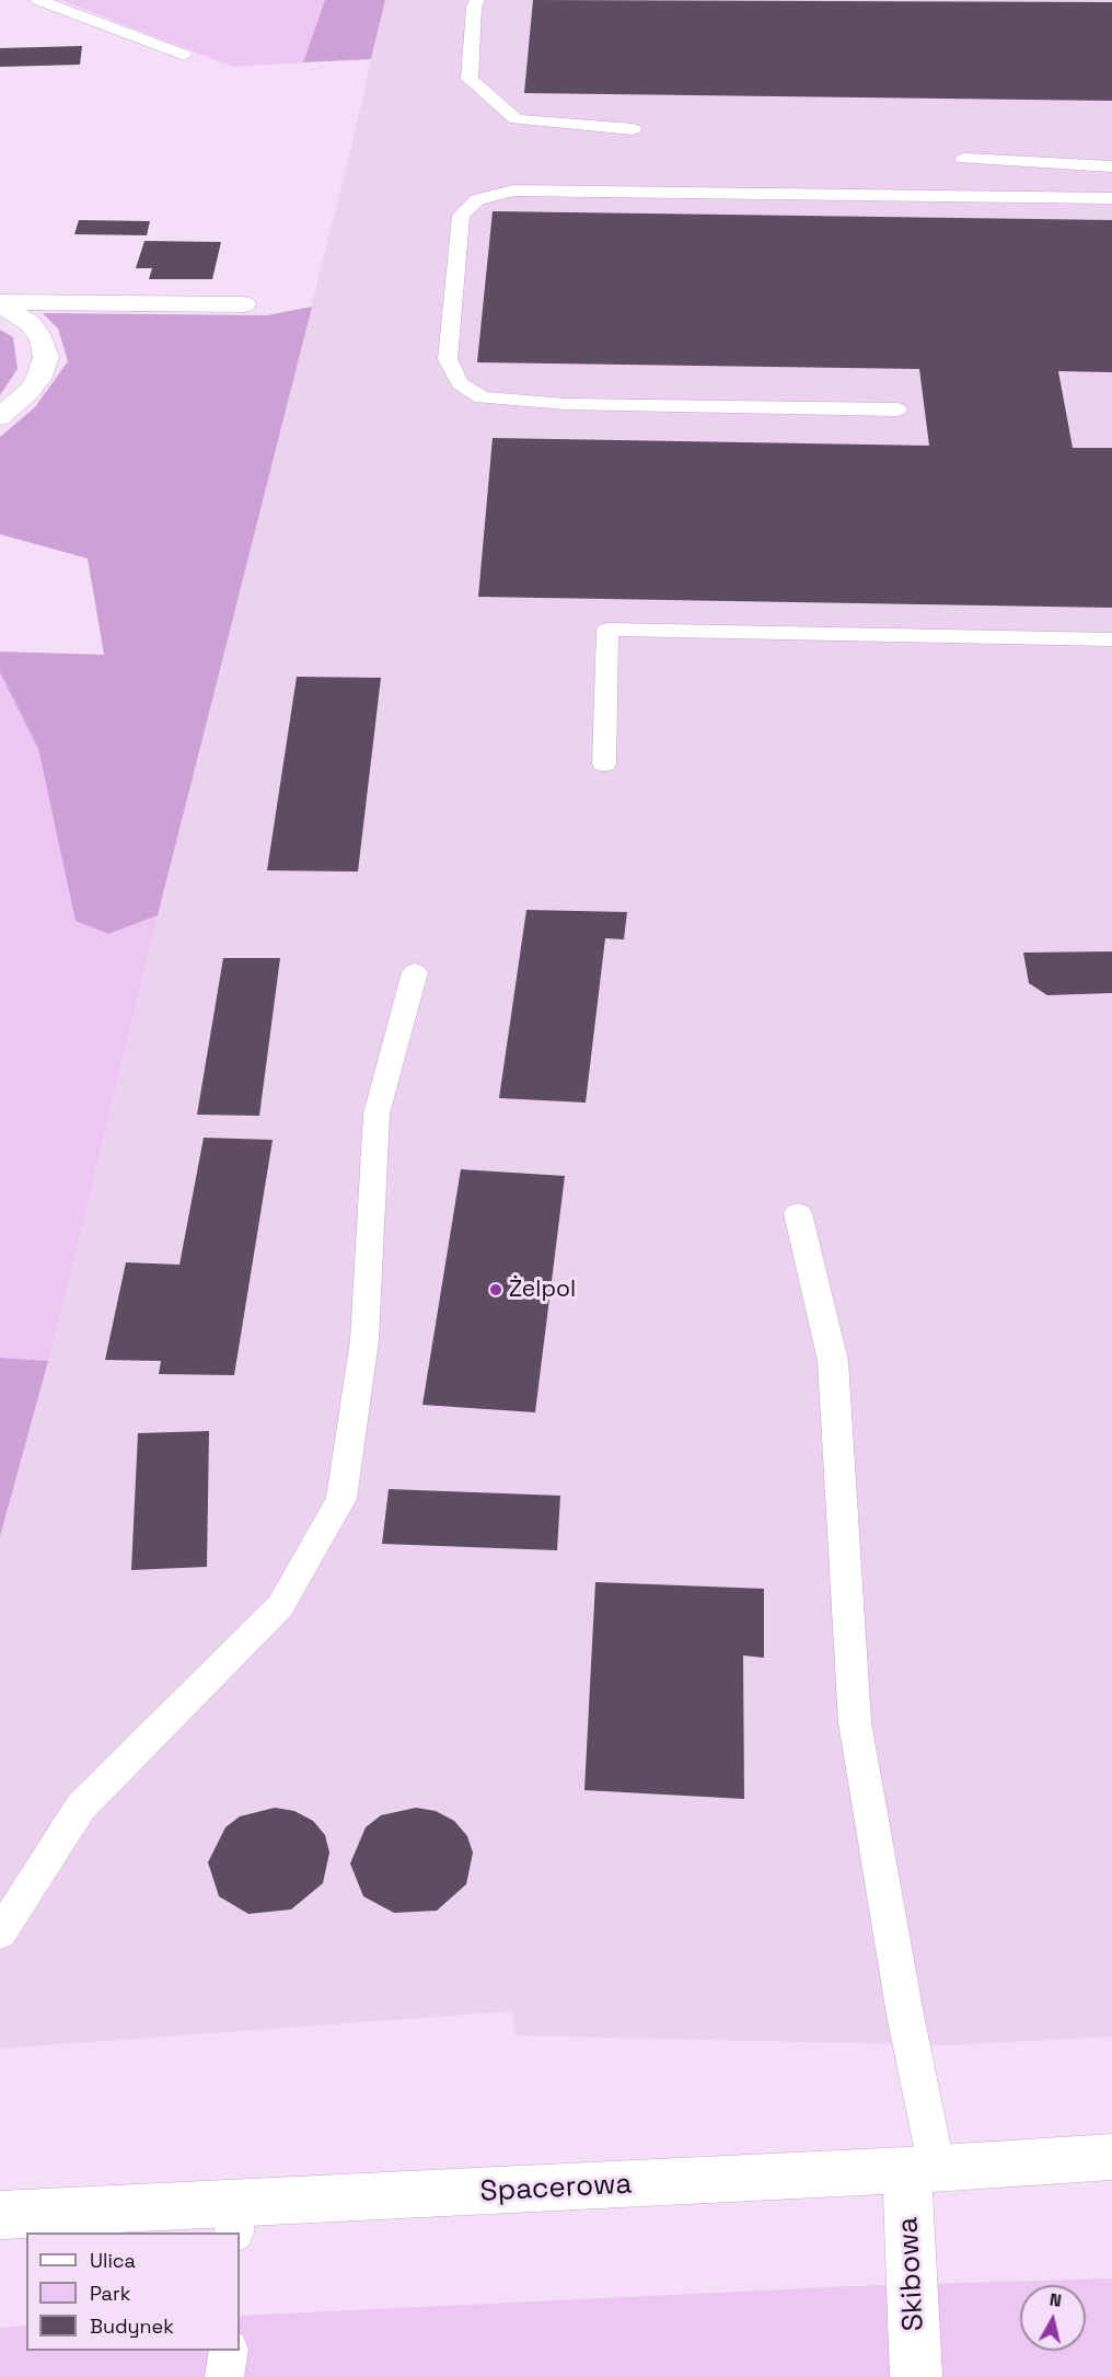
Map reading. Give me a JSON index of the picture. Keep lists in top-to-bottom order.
{
  "streets": {
    "street": ["Spacerowa", "Skibowa"]
  },
  "crossings": [
    ["Spacerowa", "Skibowa"]
  ],
  "places": ["Żelpol"],
  "legend": ["Ulica", "Park", "Budynek"],
  "north": "top"
}
